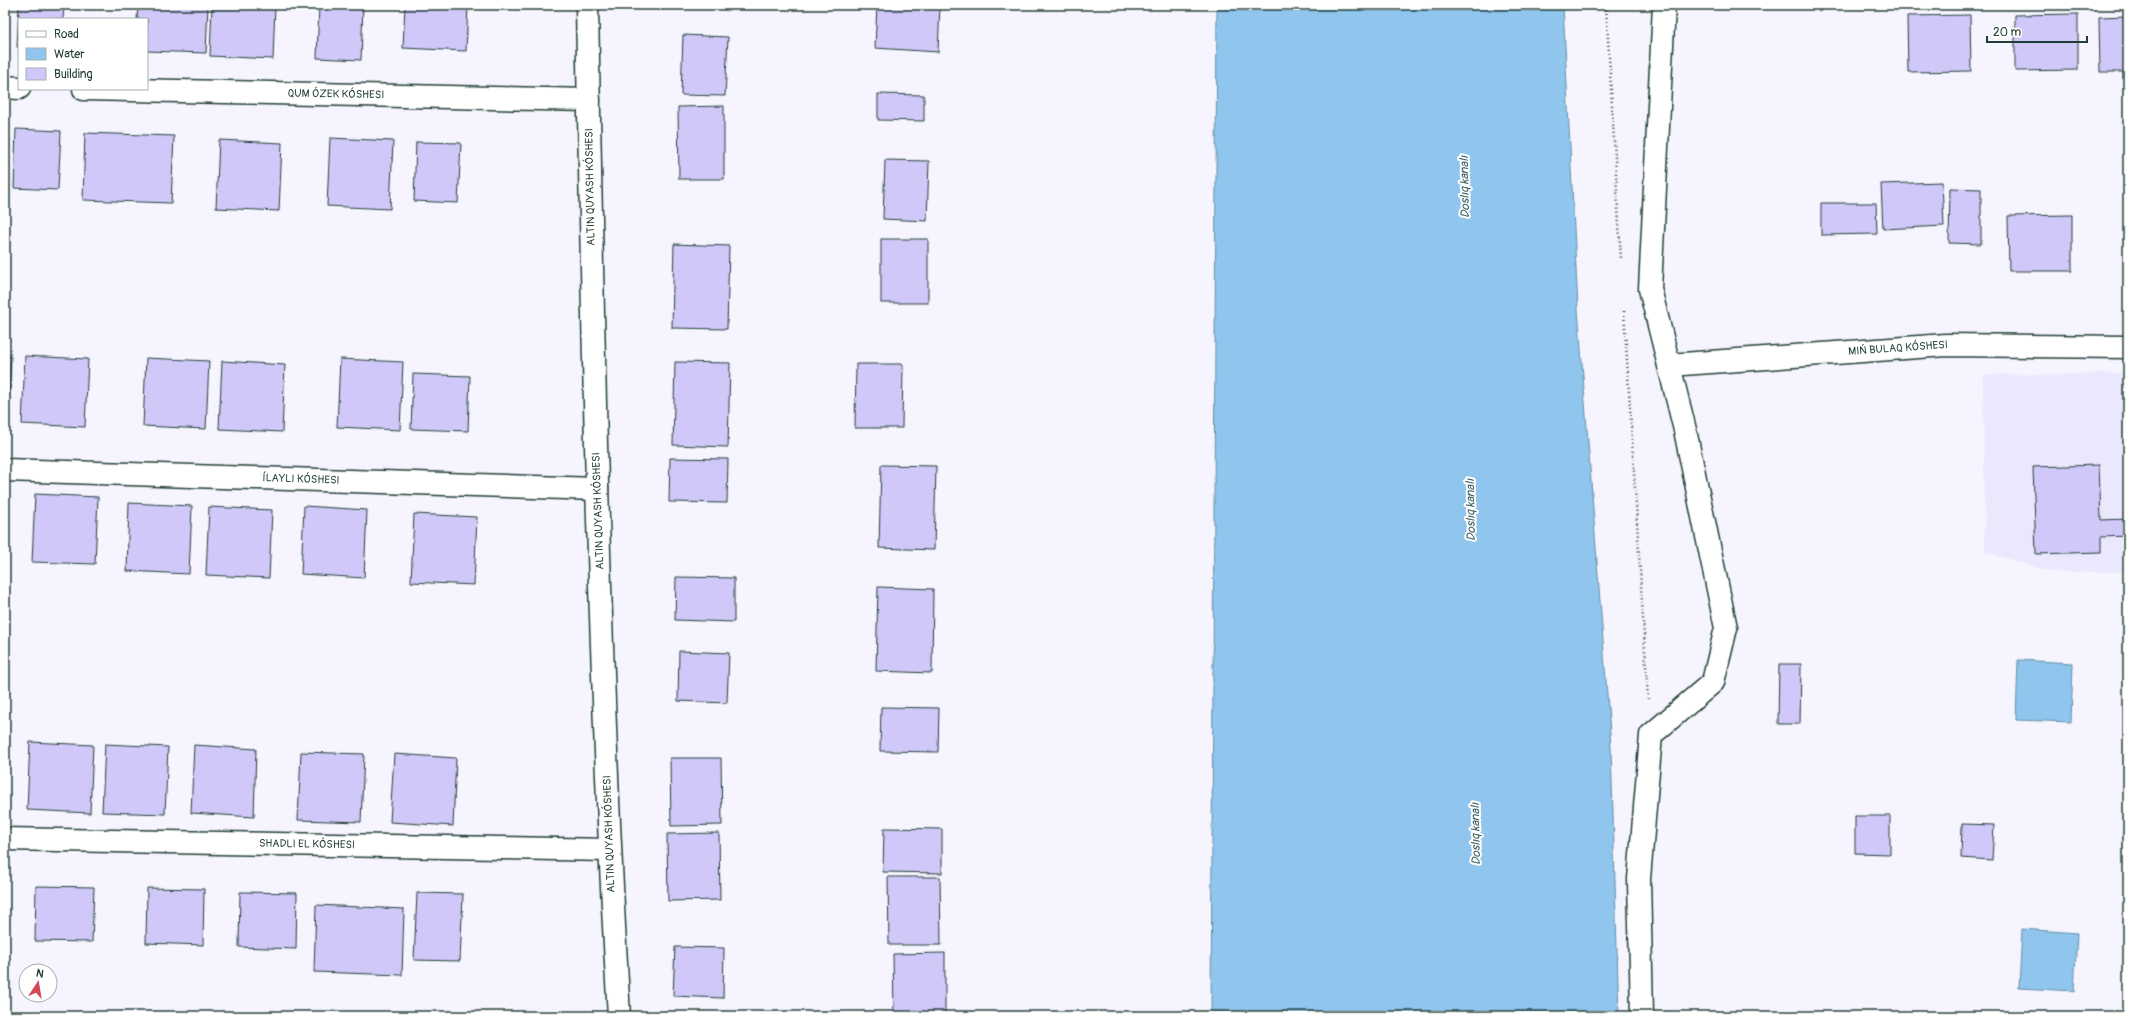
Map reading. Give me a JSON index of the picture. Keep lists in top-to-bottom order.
{
  "streets": {
    "street": ["QUM ÓZEK KÓSHESI"]
  },
  "water": ["Doslıq kanalı"],
  "legend": ["Road", "Water", "Building"],
  "scale_bar": "20 m",
  "north": "top"
}
